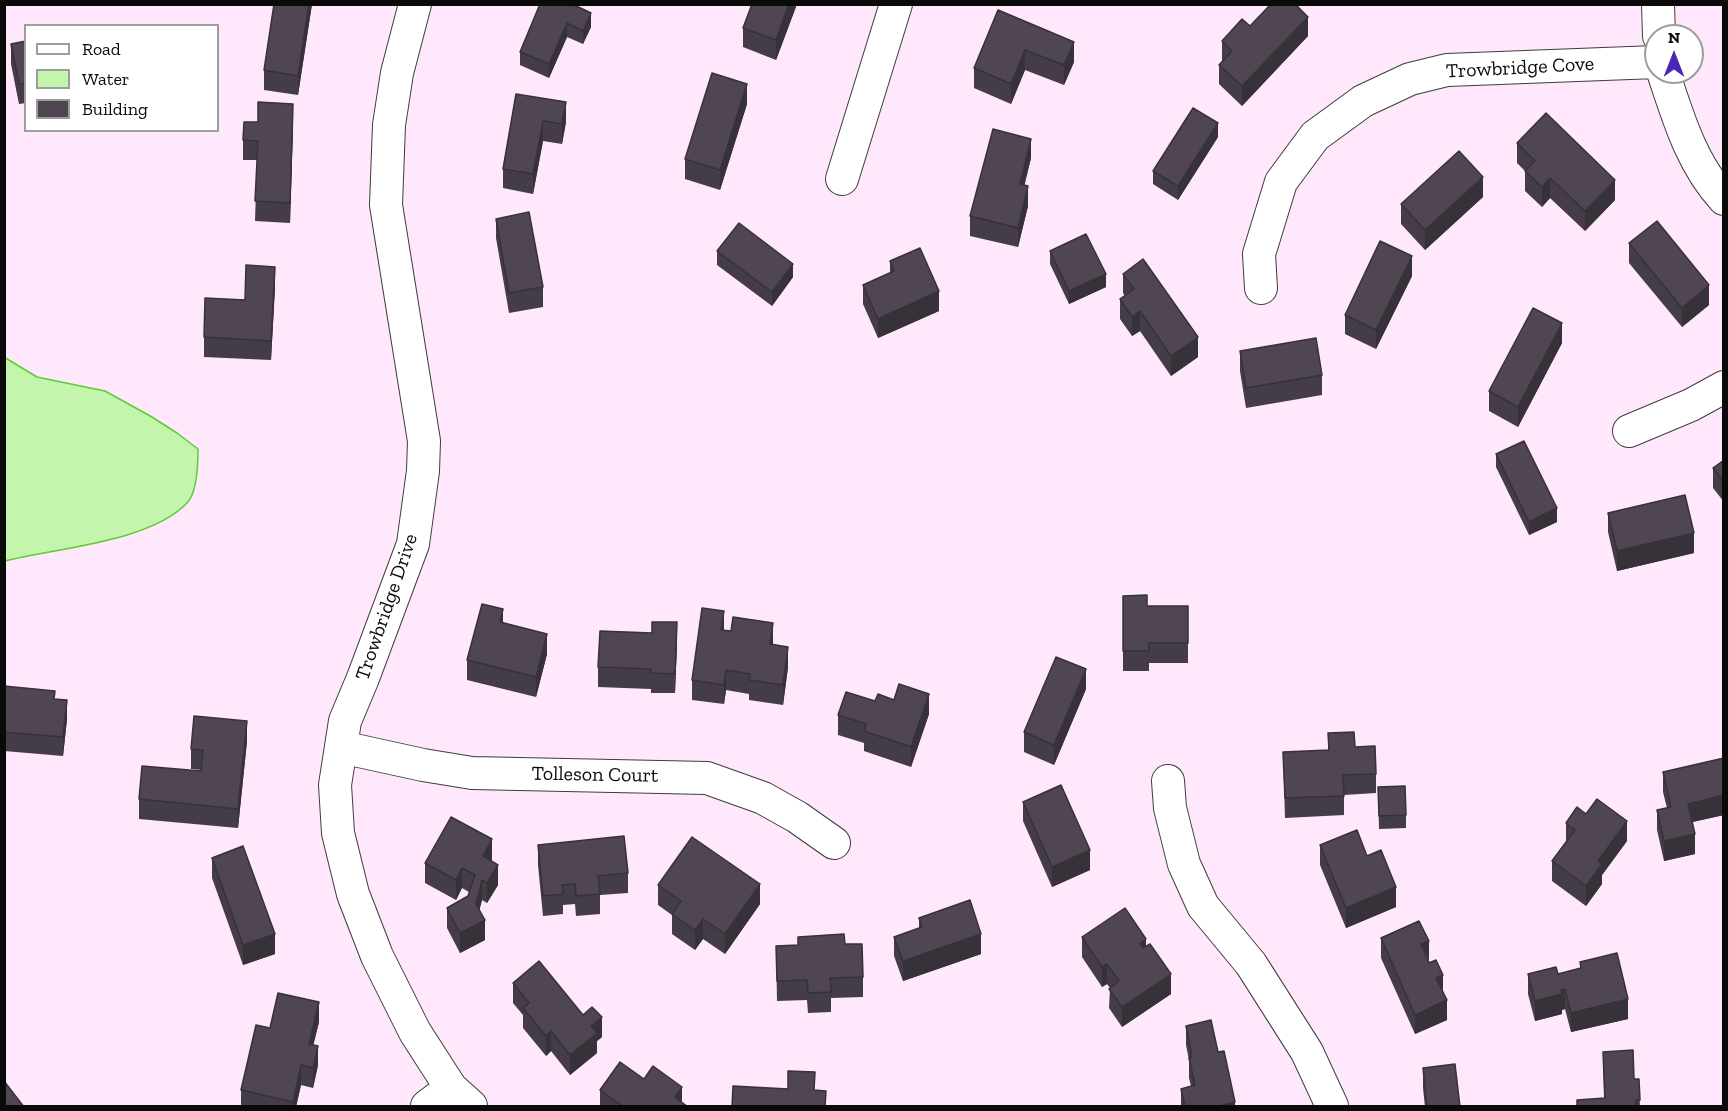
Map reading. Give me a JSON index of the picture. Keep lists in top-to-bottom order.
{
  "streets": {
    "street": ["Trowbridge Cove", "Trowbridge Drive", "Tolleson Court"]
  },
  "crossings": [
    ["Trowbridge Drive", "Tolleson Court"]
  ],
  "legend": ["Road", "Water", "Building"],
  "north": "top"
}
